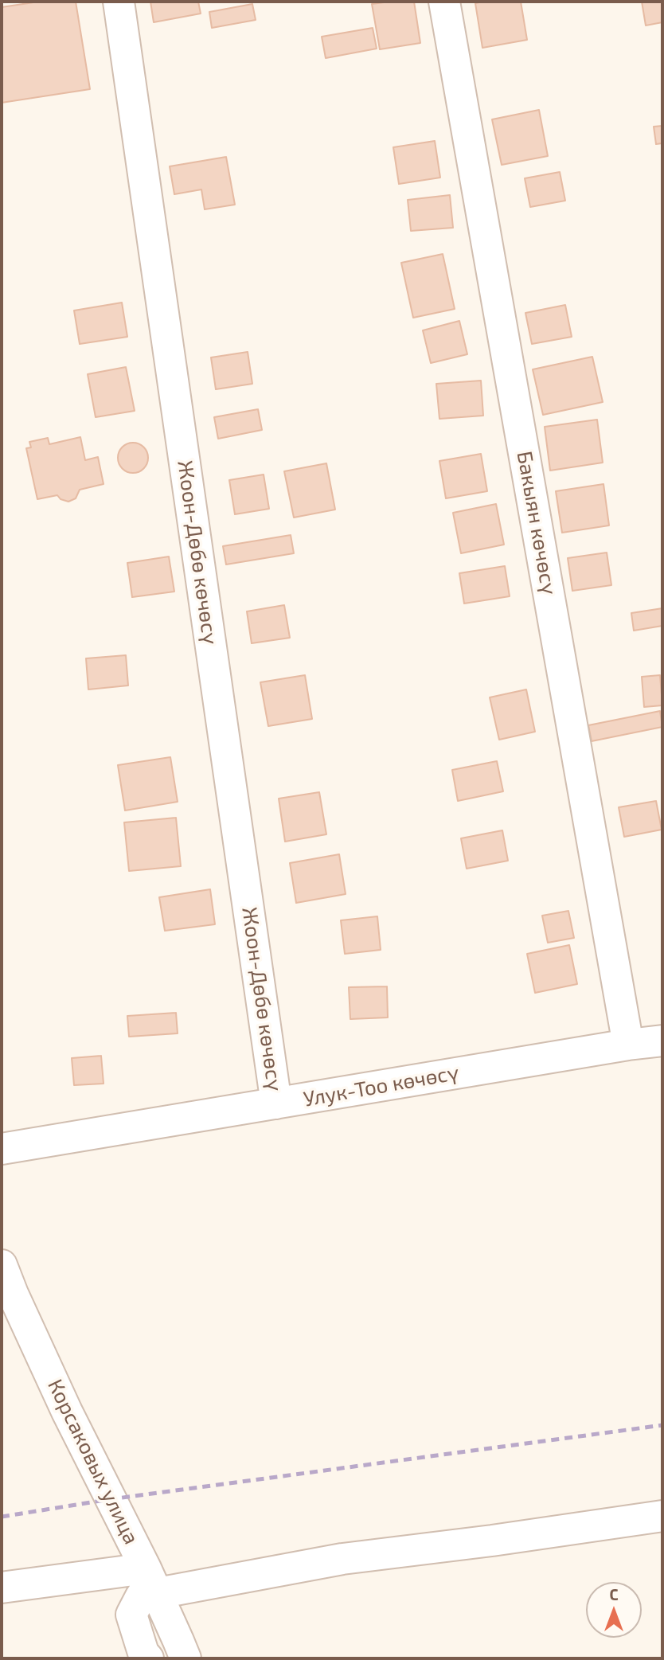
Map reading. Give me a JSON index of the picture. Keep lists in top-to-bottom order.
{
  "streets": {
    "street": [
      "Бакыян көчөсү",
      "Жоон-Дөбө көчөсү",
      "Улук-Тоо көчөсү",
      "Корсаковых улица"
    ]
  },
  "crossings": [
    ["Бакыян көчөсү", "Улук-Тоо көчөсү"],
    ["Жоон-Дөбө көчөсү", "Улук-Тоо көчөсү"]
  ],
  "north": "top"
}
